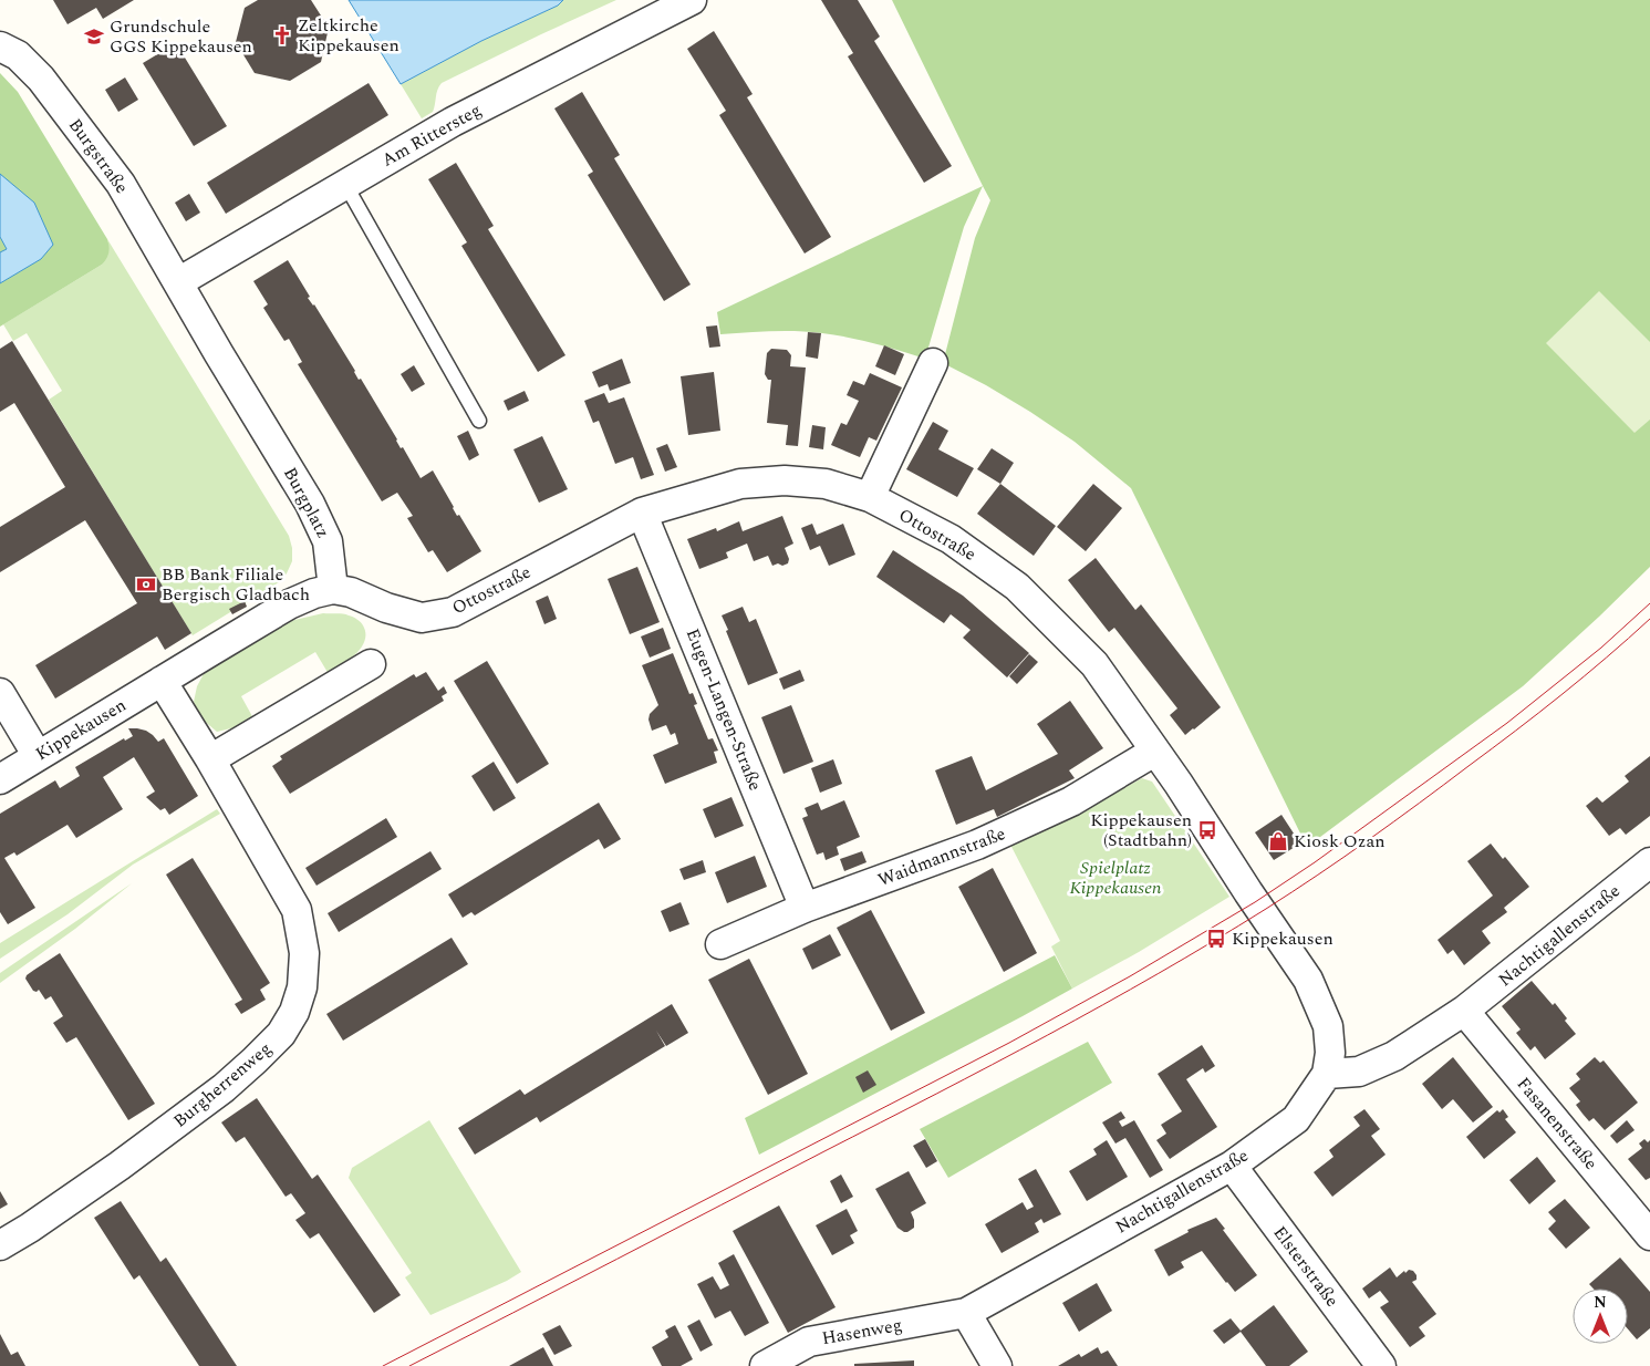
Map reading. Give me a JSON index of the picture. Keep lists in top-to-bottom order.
{
  "streets": {
    "street": [
      "Am Rittersteg",
      "Burgstraße",
      "Burgplatz",
      "Ottostraße",
      "Eugen-Langen-Straße",
      "Kippekausen",
      "Waidmannstraße",
      "Nachtigallenstraße",
      "Burgherrenweg",
      "Fasanenstraße",
      "Elsterstraße",
      "Hasenweg"
    ]
  },
  "crossings": [
    ["Am Rittersteg", "Burgstraße"],
    ["Am Rittersteg", "Burgplatz"],
    ["Burgstraße", "Burgplatz"],
    ["Burgplatz", "Ottostraße"],
    ["Ottostraße", "Eugen-Langen-Straße"],
    ["Ottostraße", "Waidmannstraße"],
    ["Ottostraße", "Nachtigallenstraße"],
    ["Eugen-Langen-Straße", "Waidmannstraße"],
    ["Kippekausen", "Burgherrenweg"],
    ["Nachtigallenstraße", "Fasanenstraße"],
    ["Nachtigallenstraße", "Elsterstraße"],
    ["Nachtigallenstraße", "Hasenweg"]
  ],
  "parks": ["Spielplatz Kippekausen"],
  "places": {
    "church": ["Zeltkirche Kippekausen"],
    "school or university": ["Grundschule GGS Kippekausen"],
    "bank": ["BB Bank Filiale Bergisch Gladbach"],
    "bus stop": ["Kippekausen (Stadtbahn)", "Kippekausen"],
    "shop": ["Kiosk Ozan"]
  },
  "north": "top"
}
